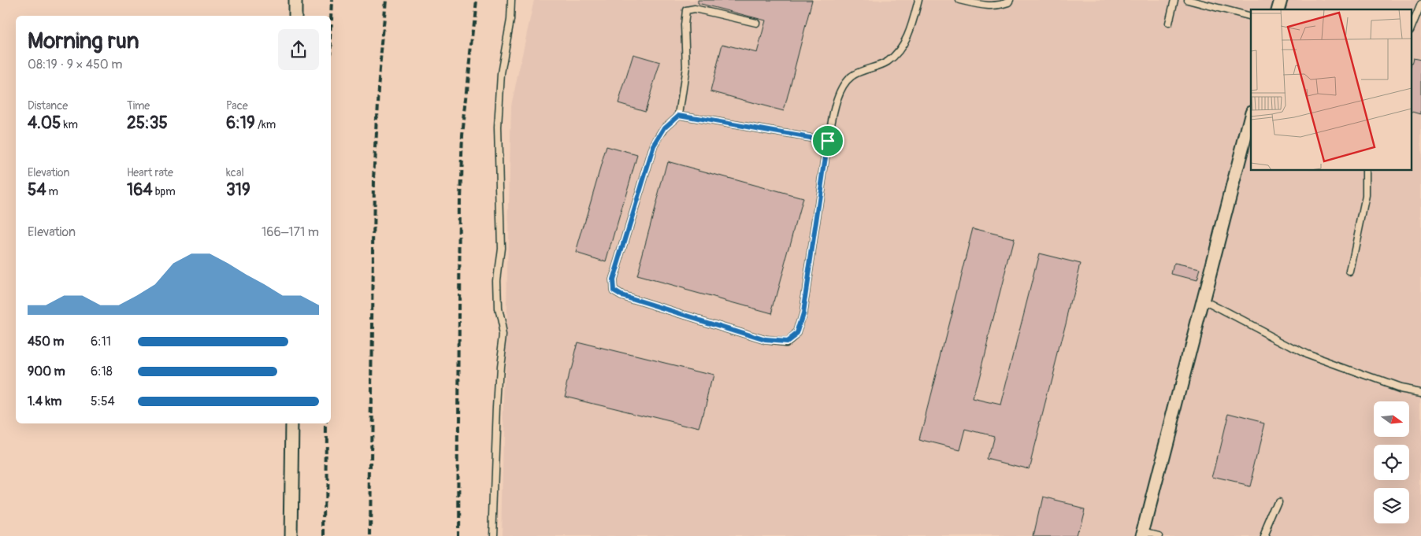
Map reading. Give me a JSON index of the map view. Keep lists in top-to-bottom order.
{
  "north": "right",
  "page": {
    "heading": ["Morning run", "08:19 · 9 × 450 m"],
    "stats": [
      ["Distance", "4.05 km"],
      ["Time", "25:35"],
      ["Pace", "6:19 /km"],
      ["Elevation", "54 m"],
      ["Heart rate", "164 bpm"],
      ["kcal", "319"]
    ],
    "chart": ["Elevation", "166–171 m"],
    "list": [
      {
        "name": "450 m",
        "note": "6:11"
      },
      {
        "name": "900 m",
        "note": "6:18"
      },
      {
        "name": "1.4 km",
        "note": "5:54"
      }
    ]
  }
}
